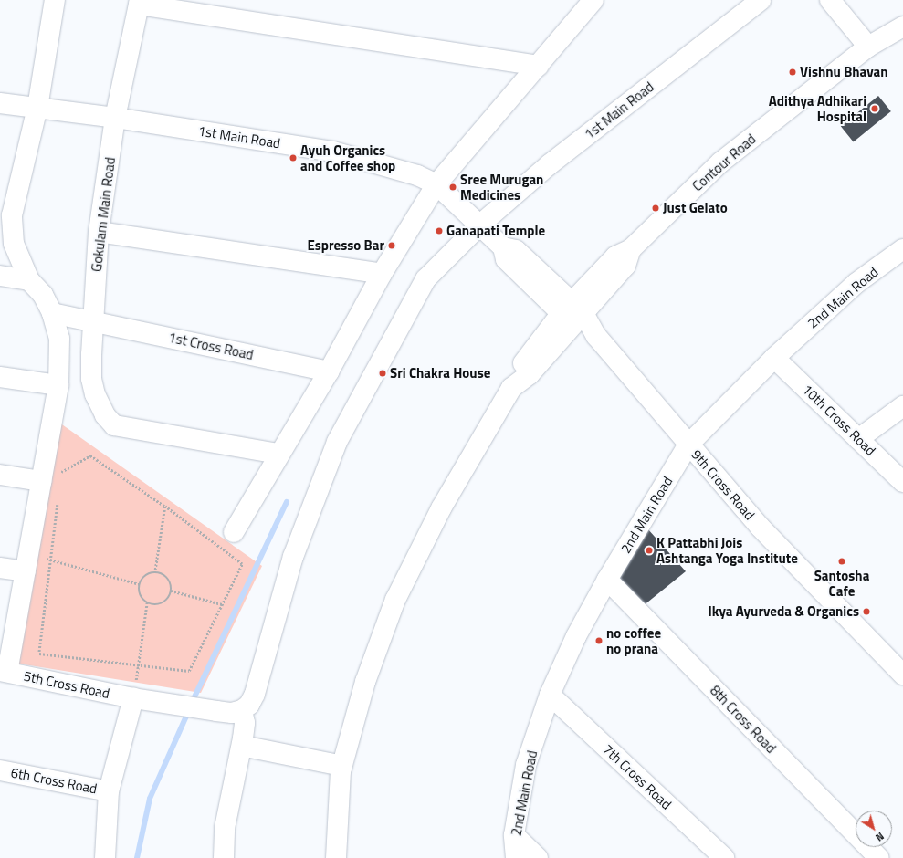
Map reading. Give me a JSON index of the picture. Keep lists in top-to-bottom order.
{
  "streets": {
    "street": [
      "1st Main Road",
      "Contour Road",
      "Gokulam Main Road",
      "2nd Main Road",
      "1st Cross Road",
      "10th Cross Road",
      "9th Cross Road",
      "5th Cross Road",
      "8th Cross Road",
      "7th Cross Road",
      "6th Cross Road"
    ]
  },
  "crossings": [
    ["1st Main Road", "Contour Road"],
    ["1st Main Road", "Gokulam Main Road"],
    ["1st Main Road", "9th Cross Road"],
    ["Gokulam Main Road", "1st Cross Road"],
    ["2nd Main Road", "10th Cross Road"],
    ["2nd Main Road", "9th Cross Road"],
    ["2nd Main Road", "8th Cross Road"],
    ["2nd Main Road", "7th Cross Road"]
  ],
  "places": [
    "Vishnu Bhavan",
    "Adithya Adhikari Hospital",
    "Ayuh Organics and Coffee shop",
    "Sree Murugan Medicines",
    "Just Gelato",
    "Ganapati Temple",
    "Espresso Bar",
    "Sri Chakra House",
    "K Pattabhi Jois Ashtanga Yoga Institute",
    "Santosha Cafe",
    "Ikya Ayurveda & Organics",
    "no coffee no prana"
  ],
  "north": "bottom right"
}
